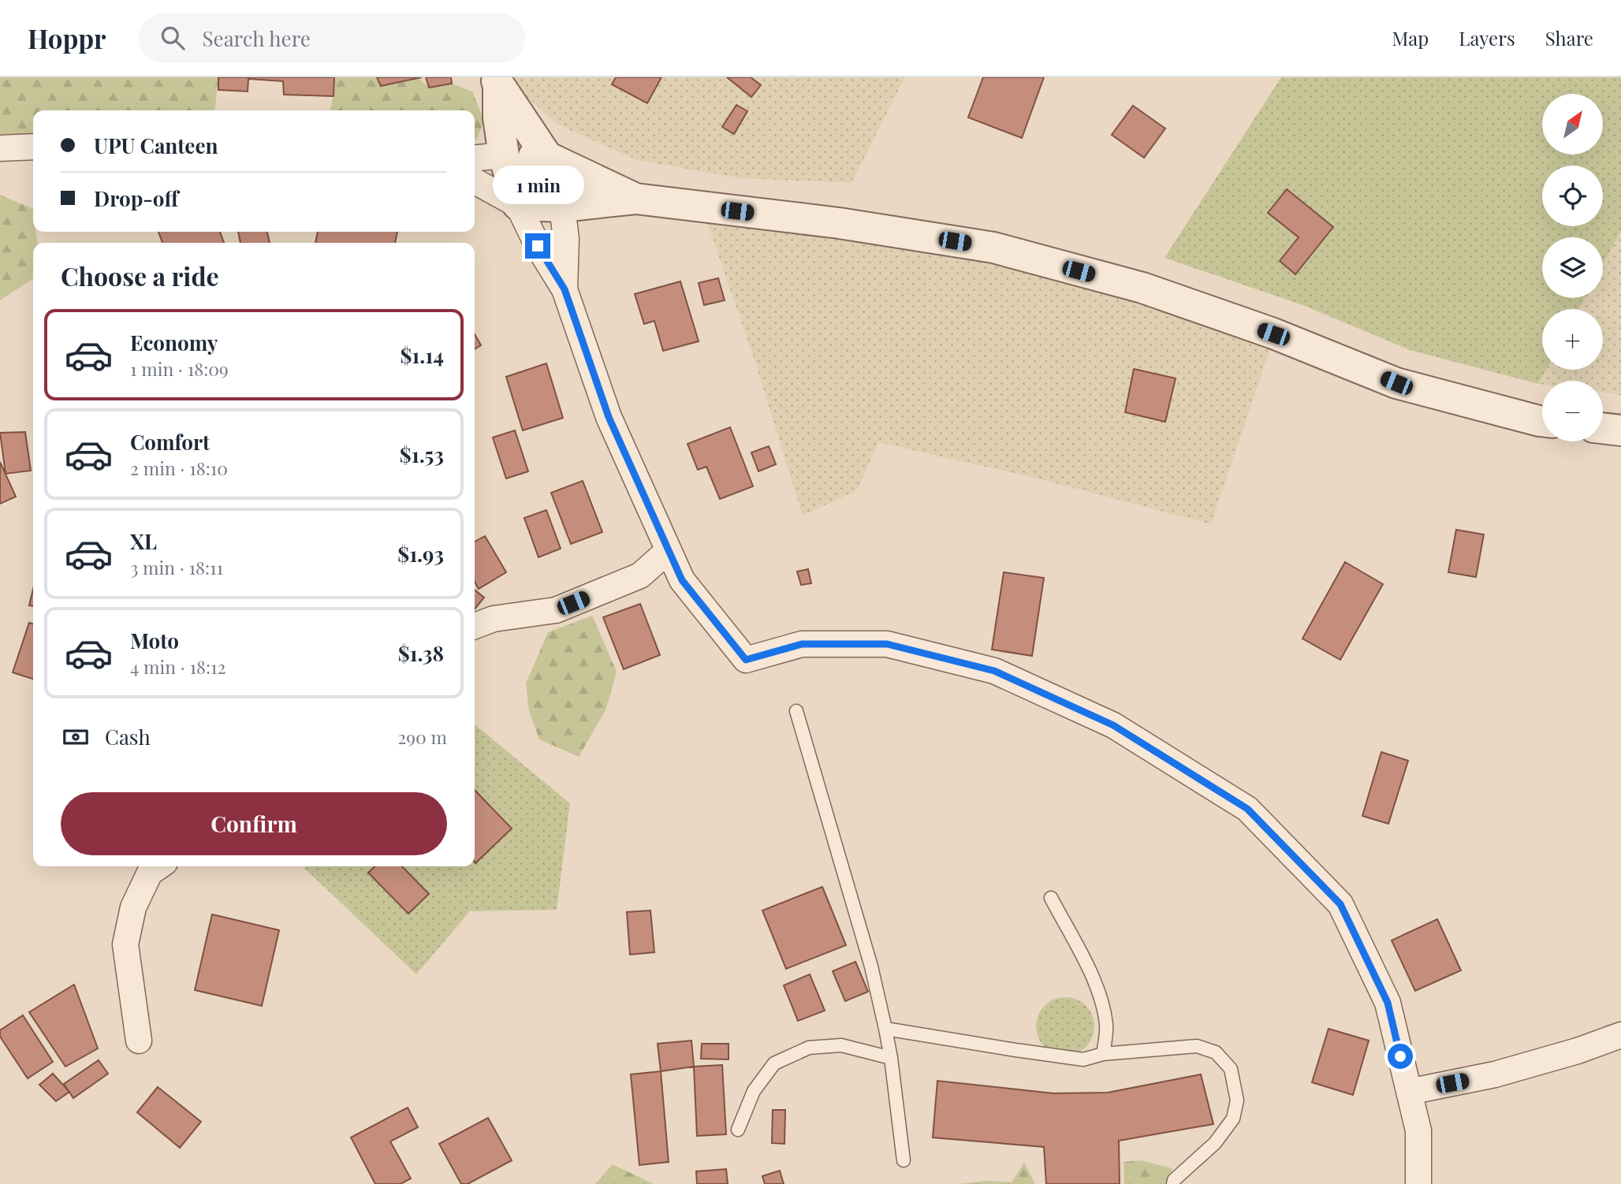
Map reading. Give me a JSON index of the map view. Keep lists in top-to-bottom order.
{
  "north": "top right",
  "page": {
    "header": "Hoppr",
    "search": "Search here",
    "nav": ["Map", "Layers", "Share"],
    "map_buttons": ["+", "−"],
    "banner": ["UPU Canteen", "Drop-off"],
    "bubble": "1 min",
    "heading": "Choose a ride",
    "list": [
      {
        "name": "Economy",
        "note": "1 min · 18:09",
        "value": "$1.14"
      },
      {
        "name": "Comfort",
        "note": "2 min · 18:10",
        "value": "$1.53"
      },
      {
        "name": "XL",
        "note": "3 min · 18:11",
        "value": "$1.93"
      },
      {
        "name": "Moto",
        "note": "4 min · 18:12",
        "value": "$1.38"
      }
    ],
    "pay": ["Cash", "290 m"],
    "buttons": "Confirm"
  }
}
